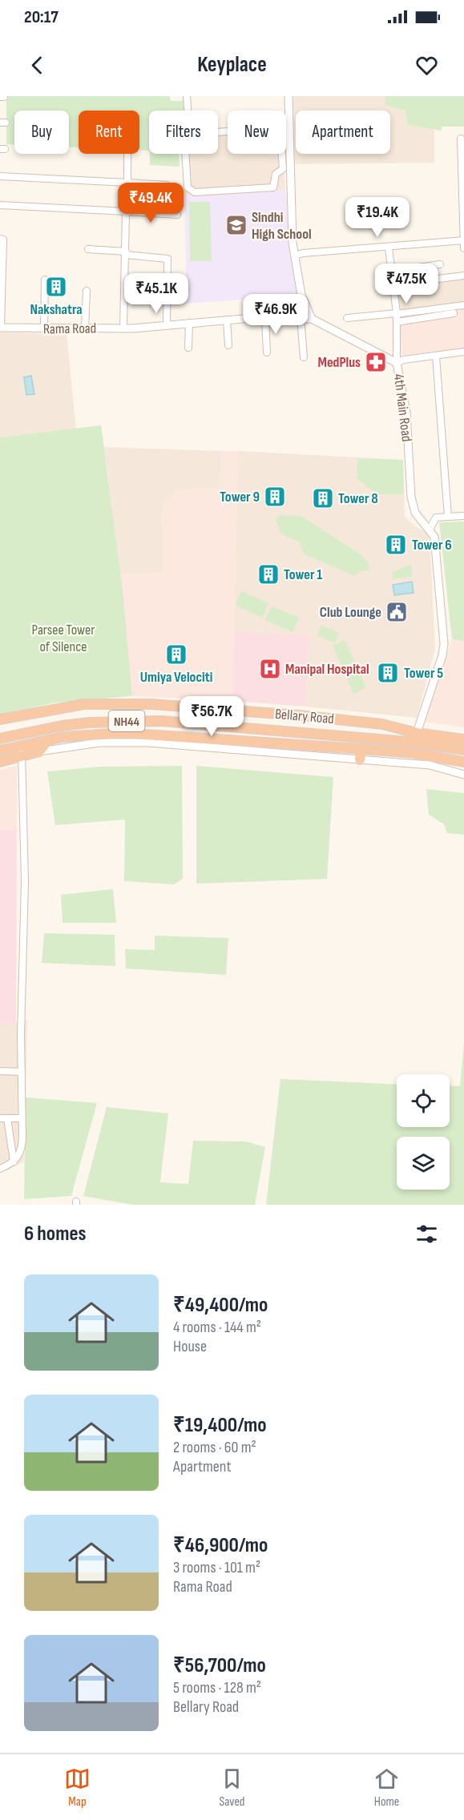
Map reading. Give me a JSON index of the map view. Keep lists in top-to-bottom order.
{
  "streets": {
    "highway": ["Bellary Road", "NH44"],
    "street": ["Rama Road", "4th Main Road"]
  },
  "crossings": [
    ["Rama Road", "4th Main Road"],
    ["4th Main Road", "Bellary Road"]
  ],
  "parks": ["Parsee Tower of Silence"],
  "places": {
    "school or university": ["Sindhi High School"],
    "building": [
      "Nakshatra",
      "Tower 9",
      "Tower 8",
      "Tower 6",
      "Tower 1",
      "Umiya Velociti",
      "Tower 5"
    ],
    "pharmacy": ["MedPlus"],
    "public building": ["Club Lounge"],
    "hospital": ["Manipal Hospital"]
  },
  "page": {
    "status": "20:17",
    "header": "Keyplace",
    "chip": [
      "Buy",
      "Rent",
      "Filters",
      "New",
      "Apartment"
    ],
    "price": [
      "₹49.4K",
      "₹19.4K",
      "₹47.5K",
      "₹45.1K",
      "₹46.9K",
      "₹56.7K"
    ],
    "heading": "6 homes",
    "list": [
      {
        "name": "₹49,400/mo",
        "note": "4 rooms · 144 m² · House"
      },
      {
        "name": "₹19,400/mo",
        "note": "2 rooms · 60 m² · Apartment"
      },
      {
        "name": "₹46,900/mo",
        "note": "3 rooms · 101 m² · Rama Road"
      },
      {
        "name": "₹56,700/mo",
        "note": "5 rooms · 128 m² · Bellary Road"
      }
    ],
    "tabs": ["Map", "Saved", "Home"]
  }
}
